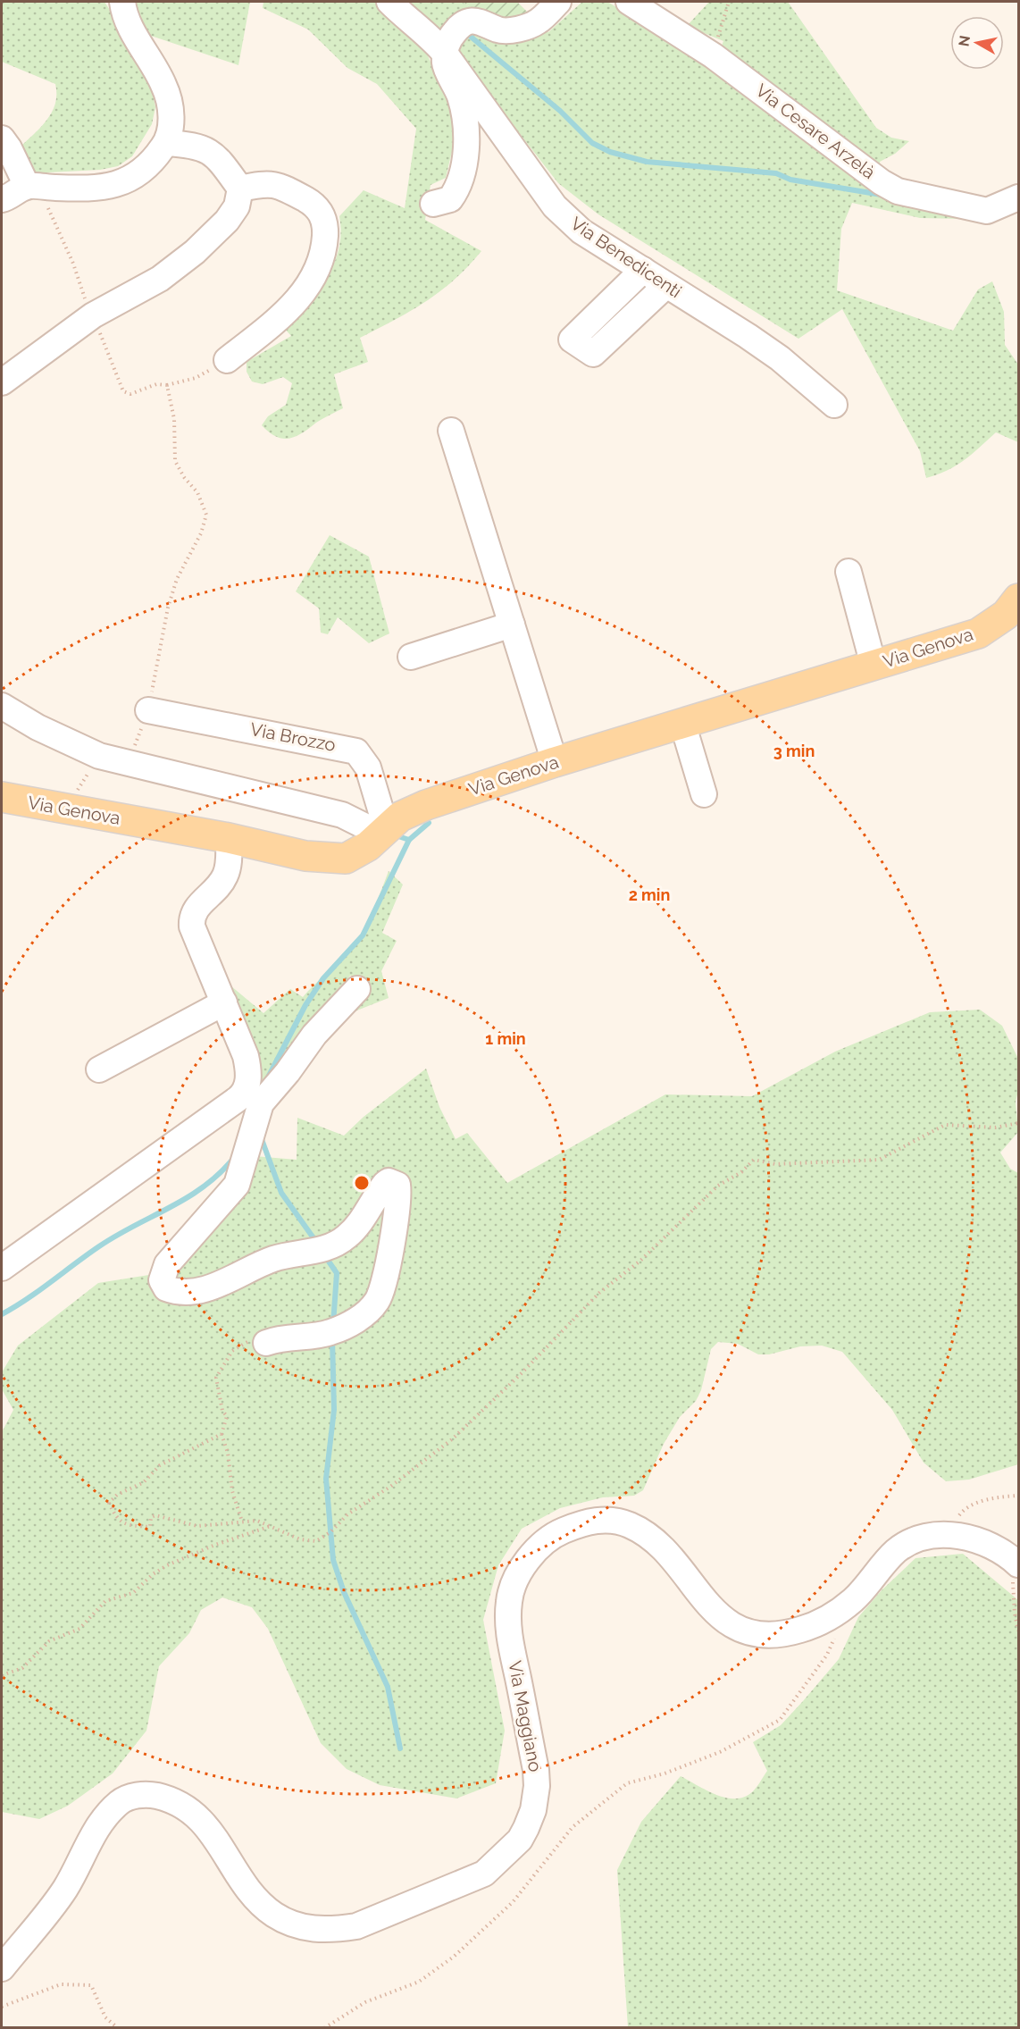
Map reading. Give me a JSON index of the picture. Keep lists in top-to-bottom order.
{
  "streets": {
    "main road": ["Via Genova"],
    "street": [
      "Via Cesare Arzelà",
      "Via Benedicenti",
      "Via Brozzo",
      "Via Maggiano"
    ]
  },
  "crossings": [
    ["Via Genova", "Via Brozzo"]
  ],
  "north": "left",
  "rings": ["3 min", "2 min", "1 min"]
}
